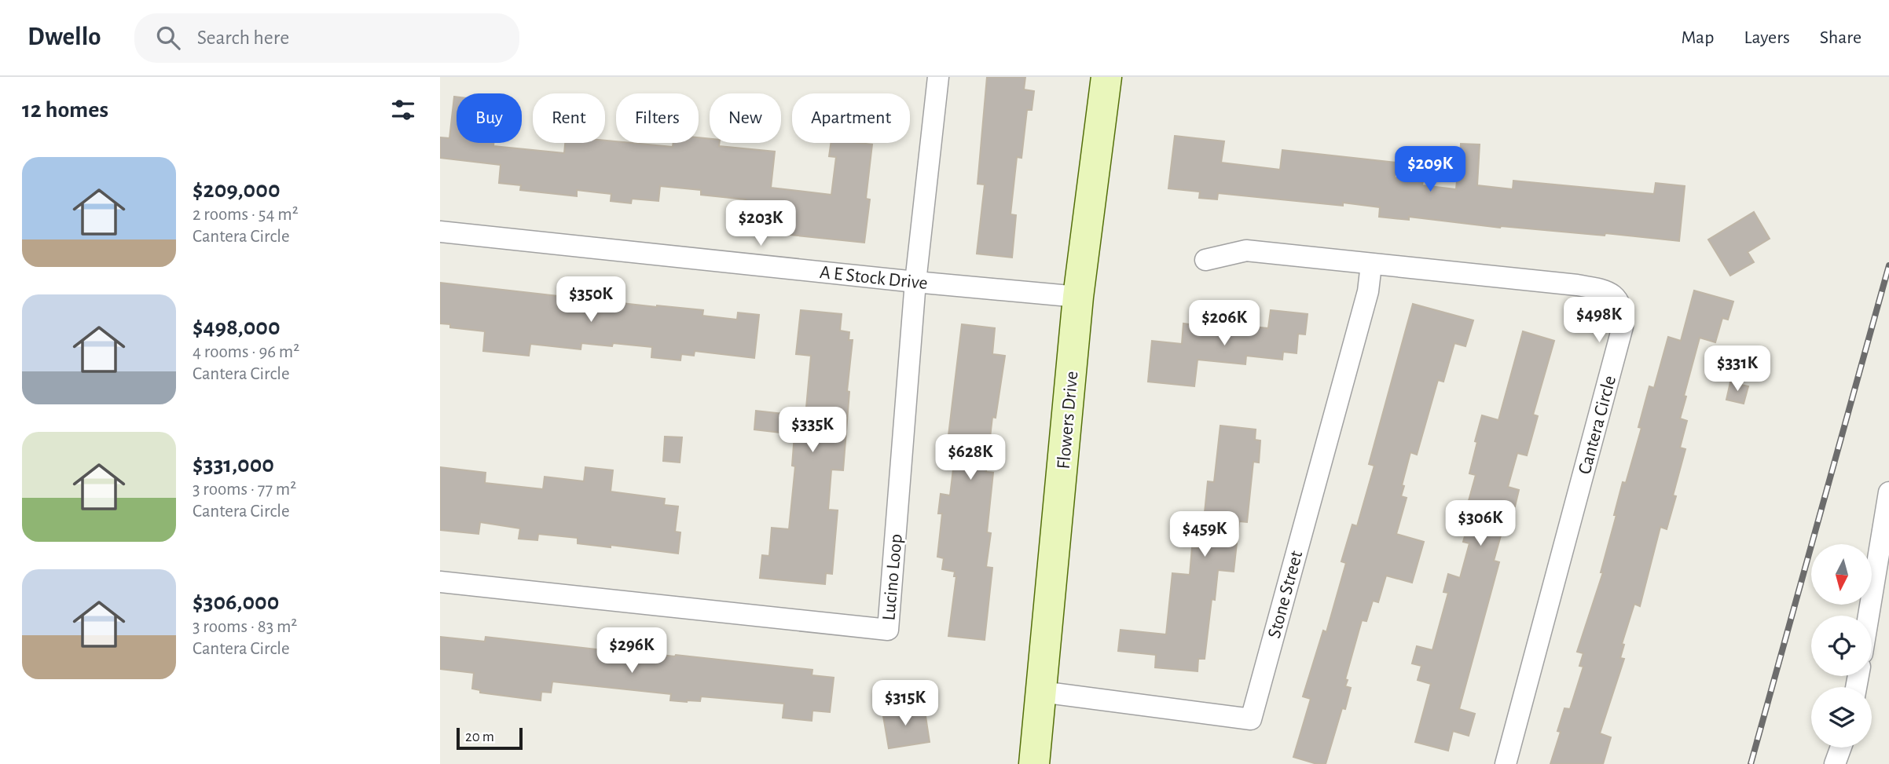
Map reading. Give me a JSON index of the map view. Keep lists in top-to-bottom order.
{
  "streets": {
    "street": [
      "A E Stock Drive",
      "Flowers Drive",
      "Cantera Circle",
      "Lucino Loop",
      "Stone Street"
    ]
  },
  "crossings": [
    ["A E Stock Drive", "Flowers Drive"],
    ["A E Stock Drive", "Lucino Loop"],
    ["Flowers Drive", "Stone Street"],
    ["Cantera Circle", "Stone Street"]
  ],
  "scale_bar": "20 m",
  "north": "bottom",
  "page": {
    "header": "Dwello",
    "search": "Search here",
    "nav": ["Map", "Layers", "Share"],
    "heading": "12 homes",
    "chip": [
      "Buy",
      "Rent",
      "Filters",
      "New",
      "Apartment"
    ],
    "list": [
      {
        "name": "$209,000",
        "note": "2 rooms · 54 m² · Cantera Circle"
      },
      {
        "name": "$498,000",
        "note": "4 rooms · 96 m² · Cantera Circle"
      },
      {
        "name": "$331,000",
        "note": "3 rooms · 77 m² · Cantera Circle"
      },
      {
        "name": "$306,000",
        "note": "3 rooms · 83 m² · Cantera Circle"
      }
    ],
    "price": [
      "$209K",
      "$203K",
      "$350K",
      "$498K",
      "$206K",
      "$331K",
      "$335K",
      "$628K",
      "$306K",
      "$459K",
      "$296K",
      "$315K"
    ],
    "scale": "20 m"
  }
}
